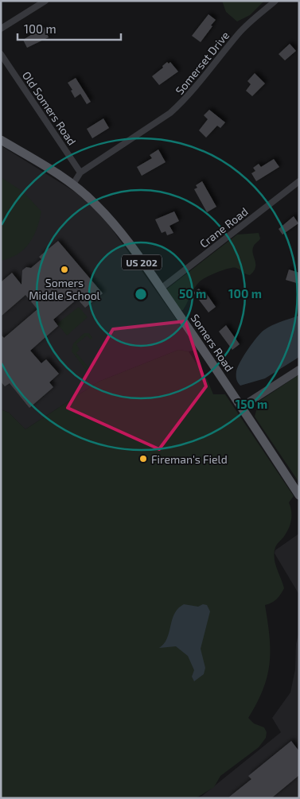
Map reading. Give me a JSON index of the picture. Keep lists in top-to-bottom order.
{
  "streets": {
    "main road": ["US 202", "Somers Road"],
    "street": ["Somerset Drive", "Old Somers Road", "Crane Road"]
  },
  "crossings": [
    ["Somerset Drive", "Old Somers Road"],
    ["Crane Road", "Somers Road"]
  ],
  "places": ["Somers Middle School", "Fireman's Field"],
  "scale_bar": "100 m",
  "rings": ["50 m", "100 m", "150 m"]
}
